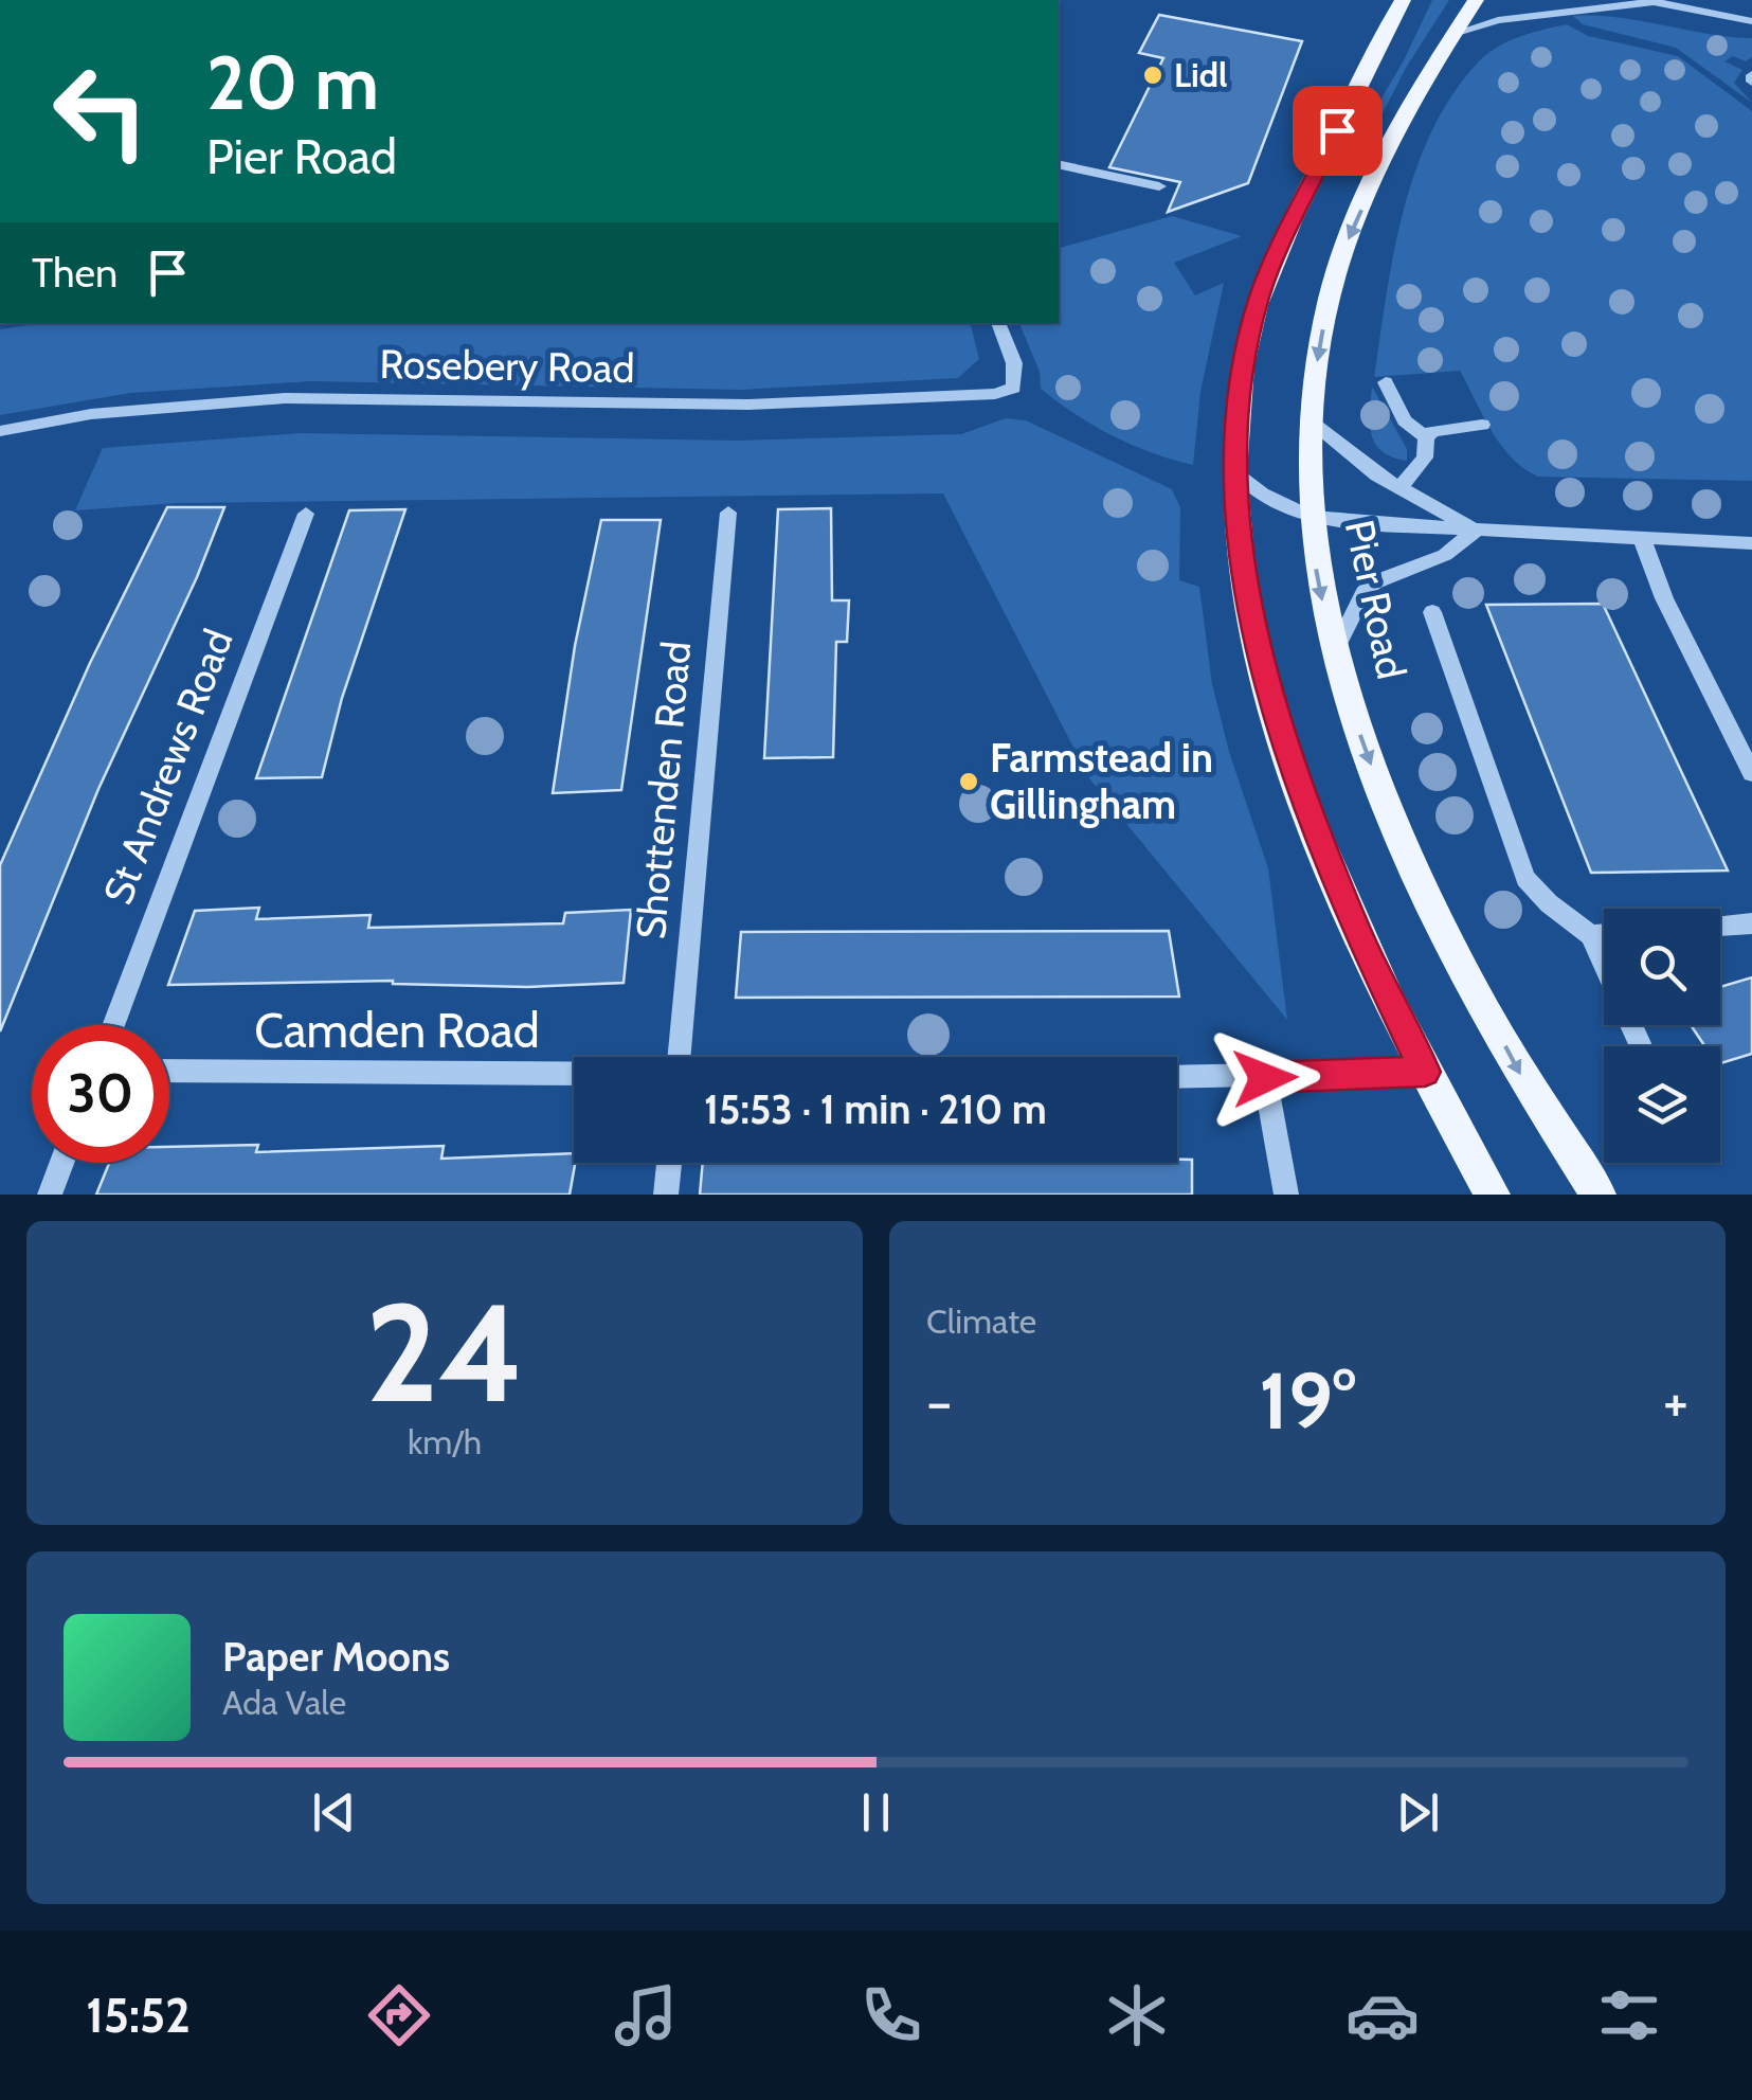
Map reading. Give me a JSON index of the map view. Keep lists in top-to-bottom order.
{
  "streets": {
    "main road": ["Pier Road"],
    "street": [
      "Rosebery Road",
      "St Andrews Road",
      "Shottenden Road",
      "Camden Road"
    ]
  },
  "places": ["Lidl", "Farmstead in Gillingham"],
  "page": {
    "turn": ["20 m", "Pier Road"],
    "then": "Then",
    "limit": "30",
    "trip": "15:53 · 1 min · 210 m",
    "tile": [
      ["24", "km/h"],
      "Climate"
    ],
    "heat": ["−", "19°", "+"],
    "song": ["Paper Moons", "Ada Vale"],
    "tabs": "15:52"
  }
}
